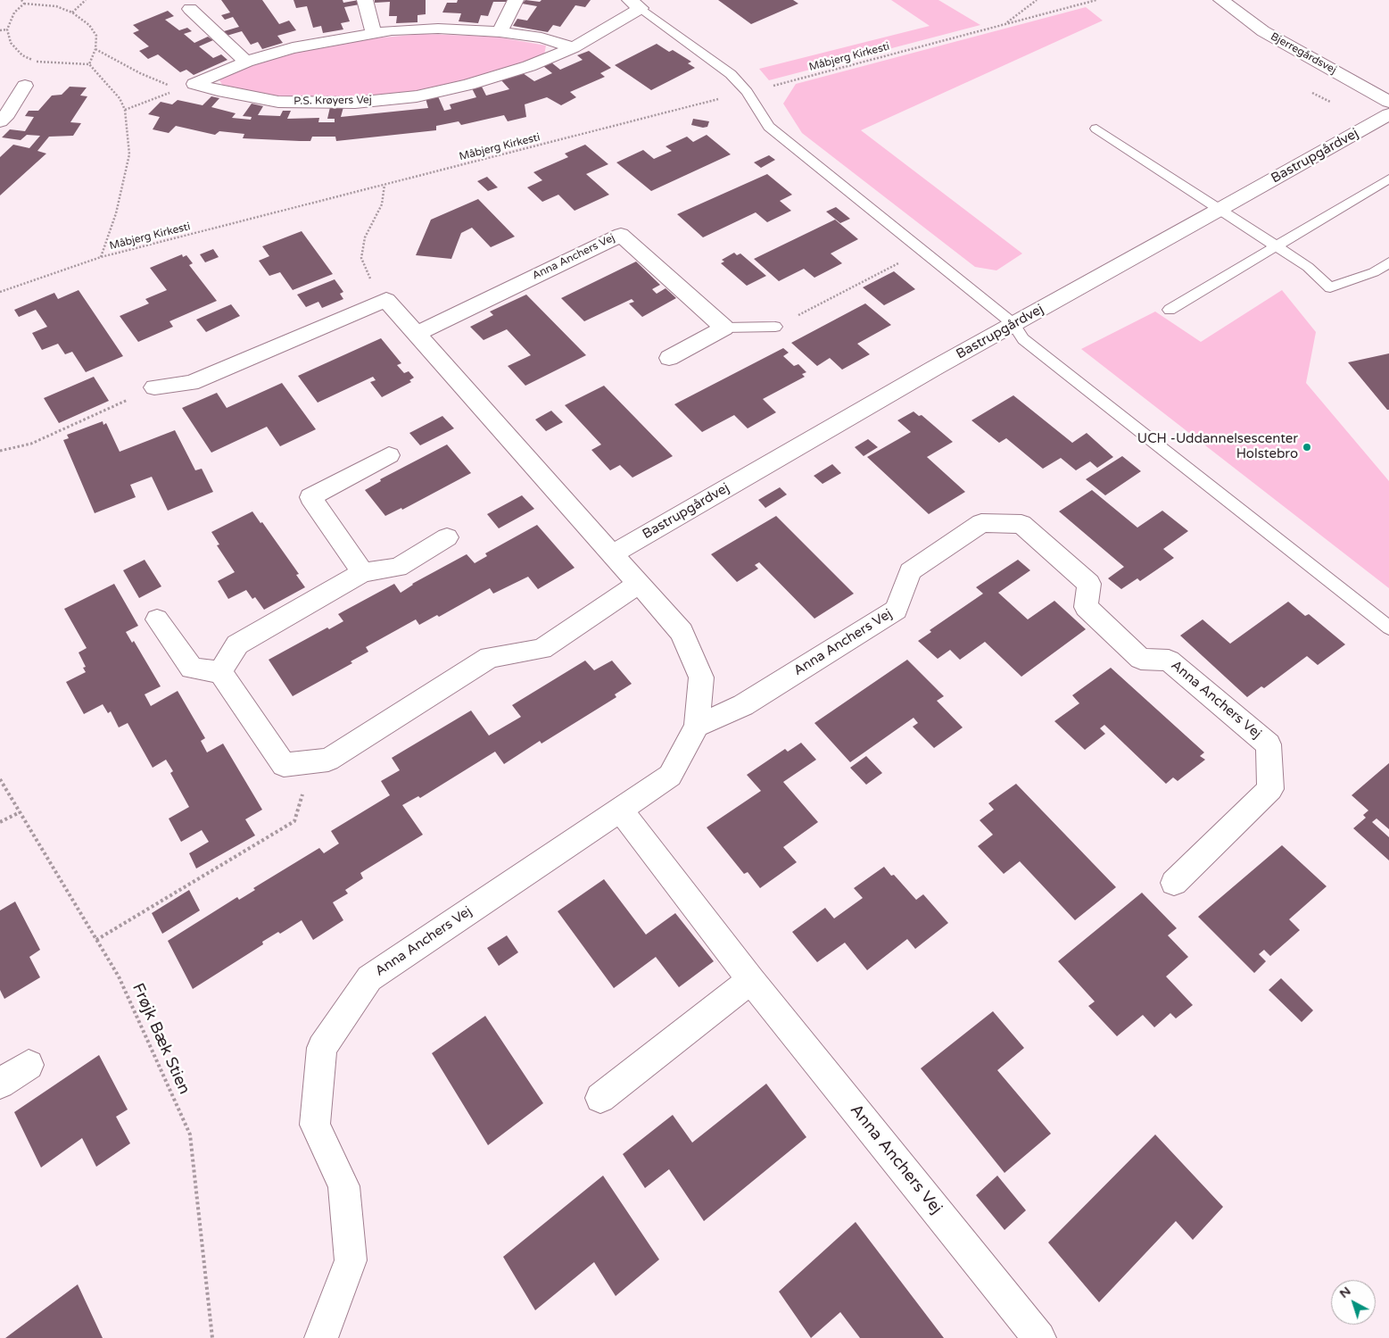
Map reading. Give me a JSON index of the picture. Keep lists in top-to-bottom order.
{
  "streets": {
    "street": [
      "Bjerregårdsvej",
      "P.S. Krøyers Vej",
      "Bastrupgårdvej",
      "Anna Anchers Vej"
    ],
    "path": ["Måbjerg Kirkesti", "Frøjk Bæk Stien"]
  },
  "crossings": [
    ["Bastrupgårdvej", "Anna Anchers Vej"]
  ],
  "places": ["UCH -Uddannelsescenter Holstebro"],
  "north": "top left"
}
